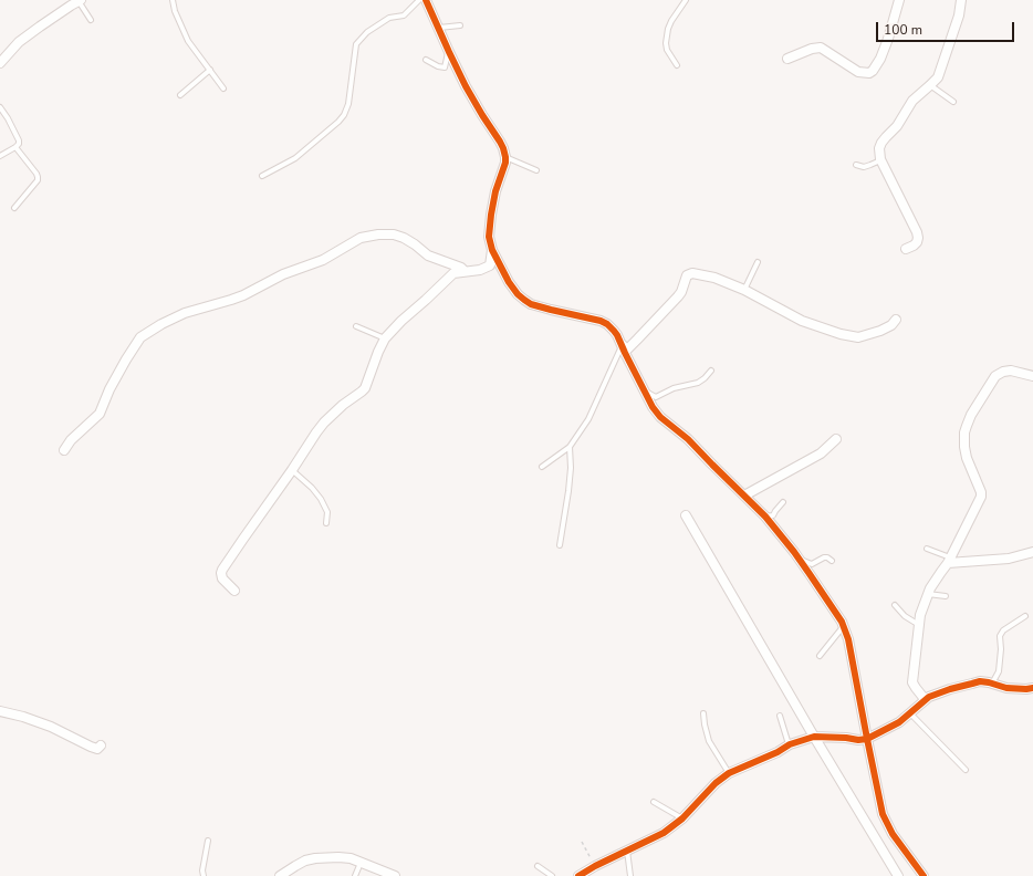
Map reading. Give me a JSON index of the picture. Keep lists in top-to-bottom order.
{
  "scale_bar": "100 m"
}
